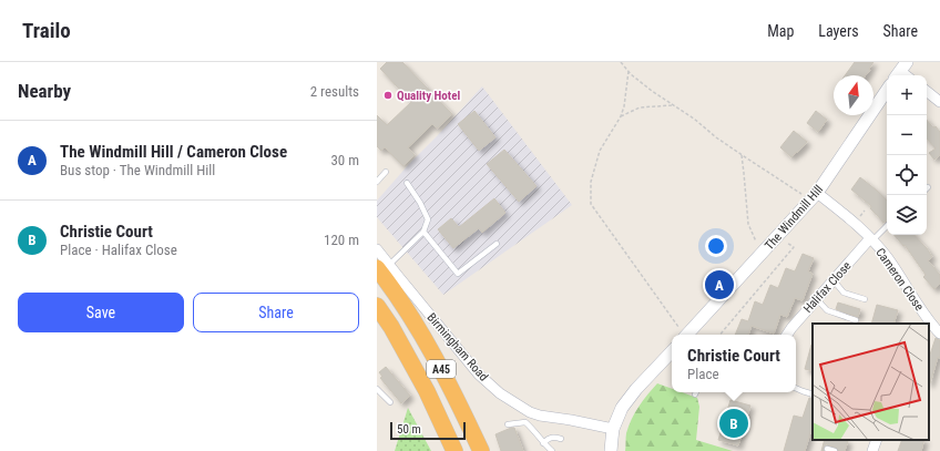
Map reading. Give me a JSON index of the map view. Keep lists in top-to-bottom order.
{
  "streets": {
    "highway": ["Birmingham Road", "A45"],
    "street": ["The Windmill Hill", "Cameron Close", "Halifax Close"]
  },
  "crossings": [
    ["The Windmill Hill", "Cameron Close"],
    ["Cameron Close", "Halifax Close"]
  ],
  "places": ["Quality Hotel"],
  "scale_bar": "50 m",
  "north": "top",
  "page": {
    "header": "Trailo",
    "nav": ["Map", "Layers", "Share"],
    "heading": ["Nearby", "2 results"],
    "map_buttons": ["+", "−"],
    "list": [
      {
        "mark": "A",
        "name": "The Windmill Hill / Cameron Close",
        "note": "Bus stop · The Windmill Hill",
        "value": "30 m"
      },
      {
        "mark": "B",
        "name": "Christie Court",
        "note": "Place · Halifax Close",
        "value": "120 m"
      }
    ],
    "pins": ["A", "B"],
    "buttons": ["Save", "Share"],
    "popup": ["Christie Court", "Place"],
    "scale": "50 m"
  }
}
